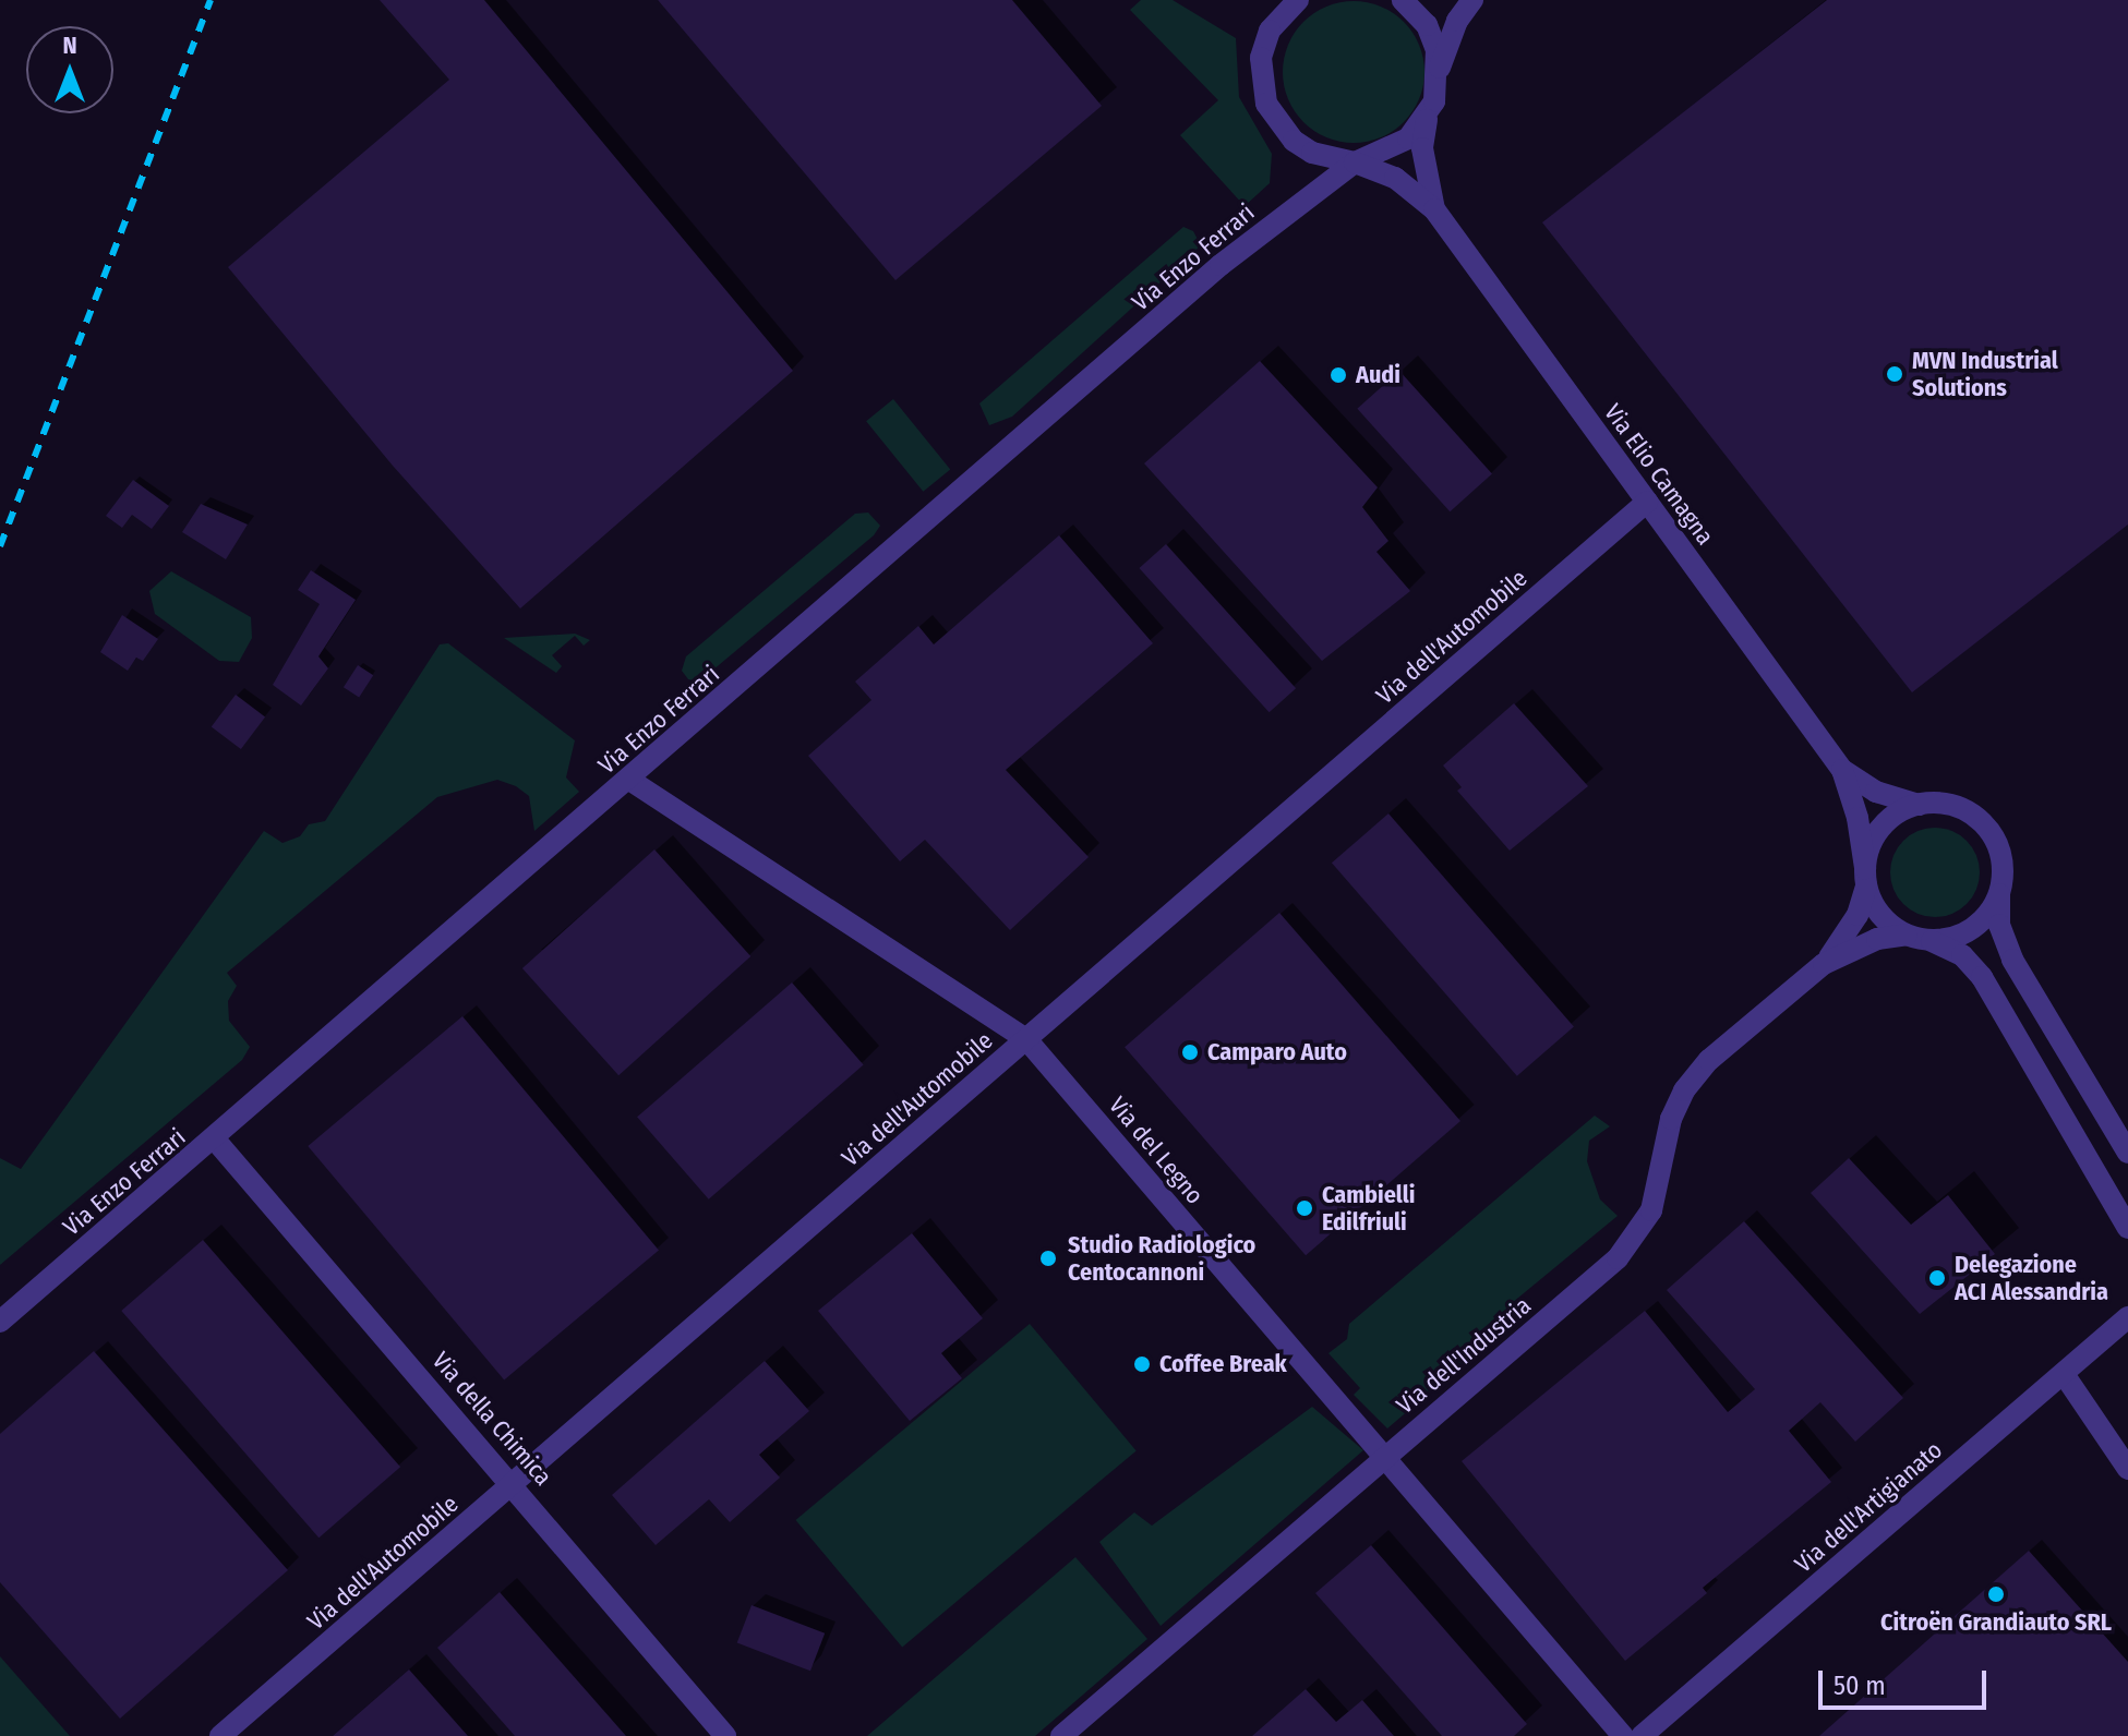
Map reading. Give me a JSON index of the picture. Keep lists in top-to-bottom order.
{
  "streets": {
    "street": [
      "Via Enzo Ferrari",
      "Via Elio Camagna",
      "Via dell'Automobile",
      "Via del Legno",
      "Via dell'Industria",
      "Via della Chimica",
      "Via dell'Artigianato"
    ]
  },
  "crossings": [
    ["Via Enzo Ferrari", "Via Elio Camagna"],
    ["Via Enzo Ferrari", "Via del Legno"],
    ["Via Enzo Ferrari", "Via della Chimica"],
    ["Via Elio Camagna", "Via dell'Automobile"],
    ["Via Elio Camagna", "Via dell'Industria"],
    ["Via dell'Automobile", "Via del Legno"],
    ["Via dell'Automobile", "Via della Chimica"],
    ["Via del Legno", "Via dell'Industria"]
  ],
  "places": [
    "MVN Industrial Solutions",
    "Audi",
    "Camparo Auto",
    "Cambielli Edilfriuli",
    "Studio Radiologico Centocannoni",
    "Delegazione ACI Alessandria",
    "Coffee Break",
    "Citroën Grandiauto SRL"
  ],
  "scale_bar": "50 m",
  "north": "top"
}
